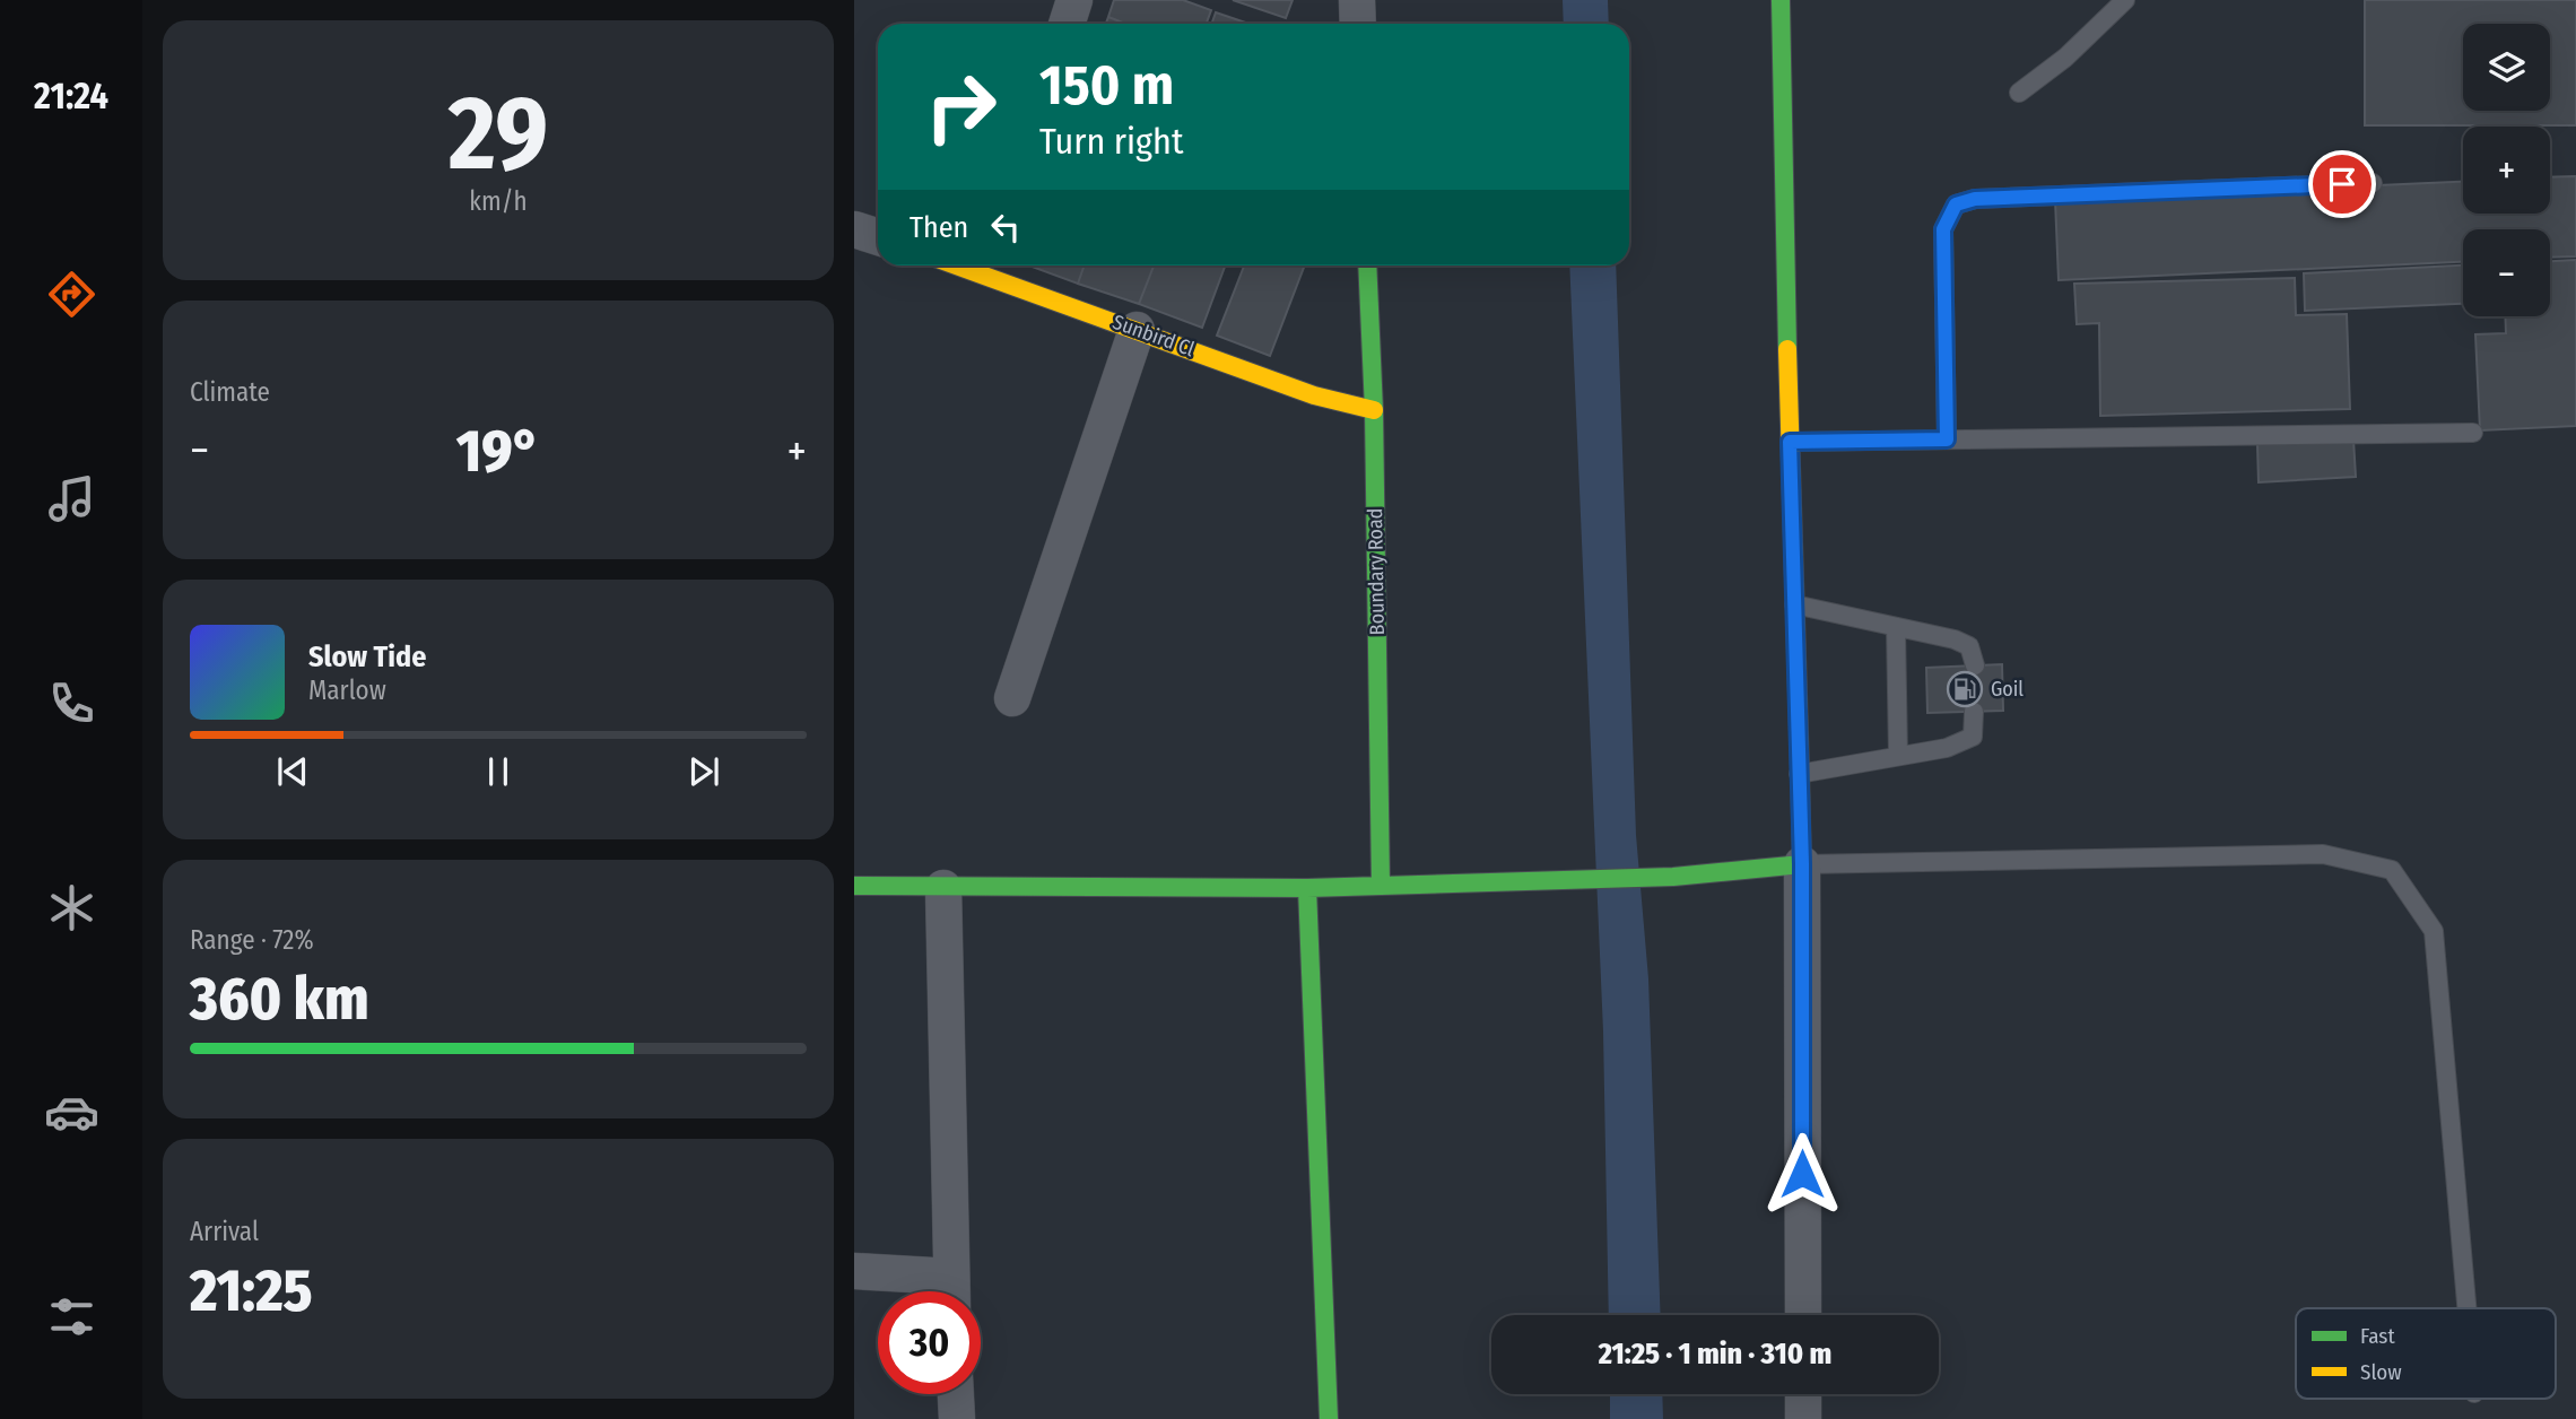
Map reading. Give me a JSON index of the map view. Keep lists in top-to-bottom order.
{
  "streets": {
    "street": ["Sunbird Cl", "Boundary Road"]
  },
  "crossings": [
    ["Sunbird Cl", "Boundary Road"]
  ],
  "places": {
    "fuel station": ["Goil"]
  },
  "legend": ["Fast", "Slow"],
  "page": {
    "tabs": "21:24",
    "tile": [
      ["29", "km/h"],
      "Climate",
      ["Range · 72%", "360 km"],
      ["Arrival", "21:25"]
    ],
    "map_buttons": ["+", "−"],
    "turn": ["150 m", "Turn right"],
    "then": "Then",
    "heat": ["−", "19°", "+"],
    "song": ["Slow Tide", "Marlow"],
    "limit": "30",
    "trip": "21:25 · 1 min · 310 m"
  }
}
